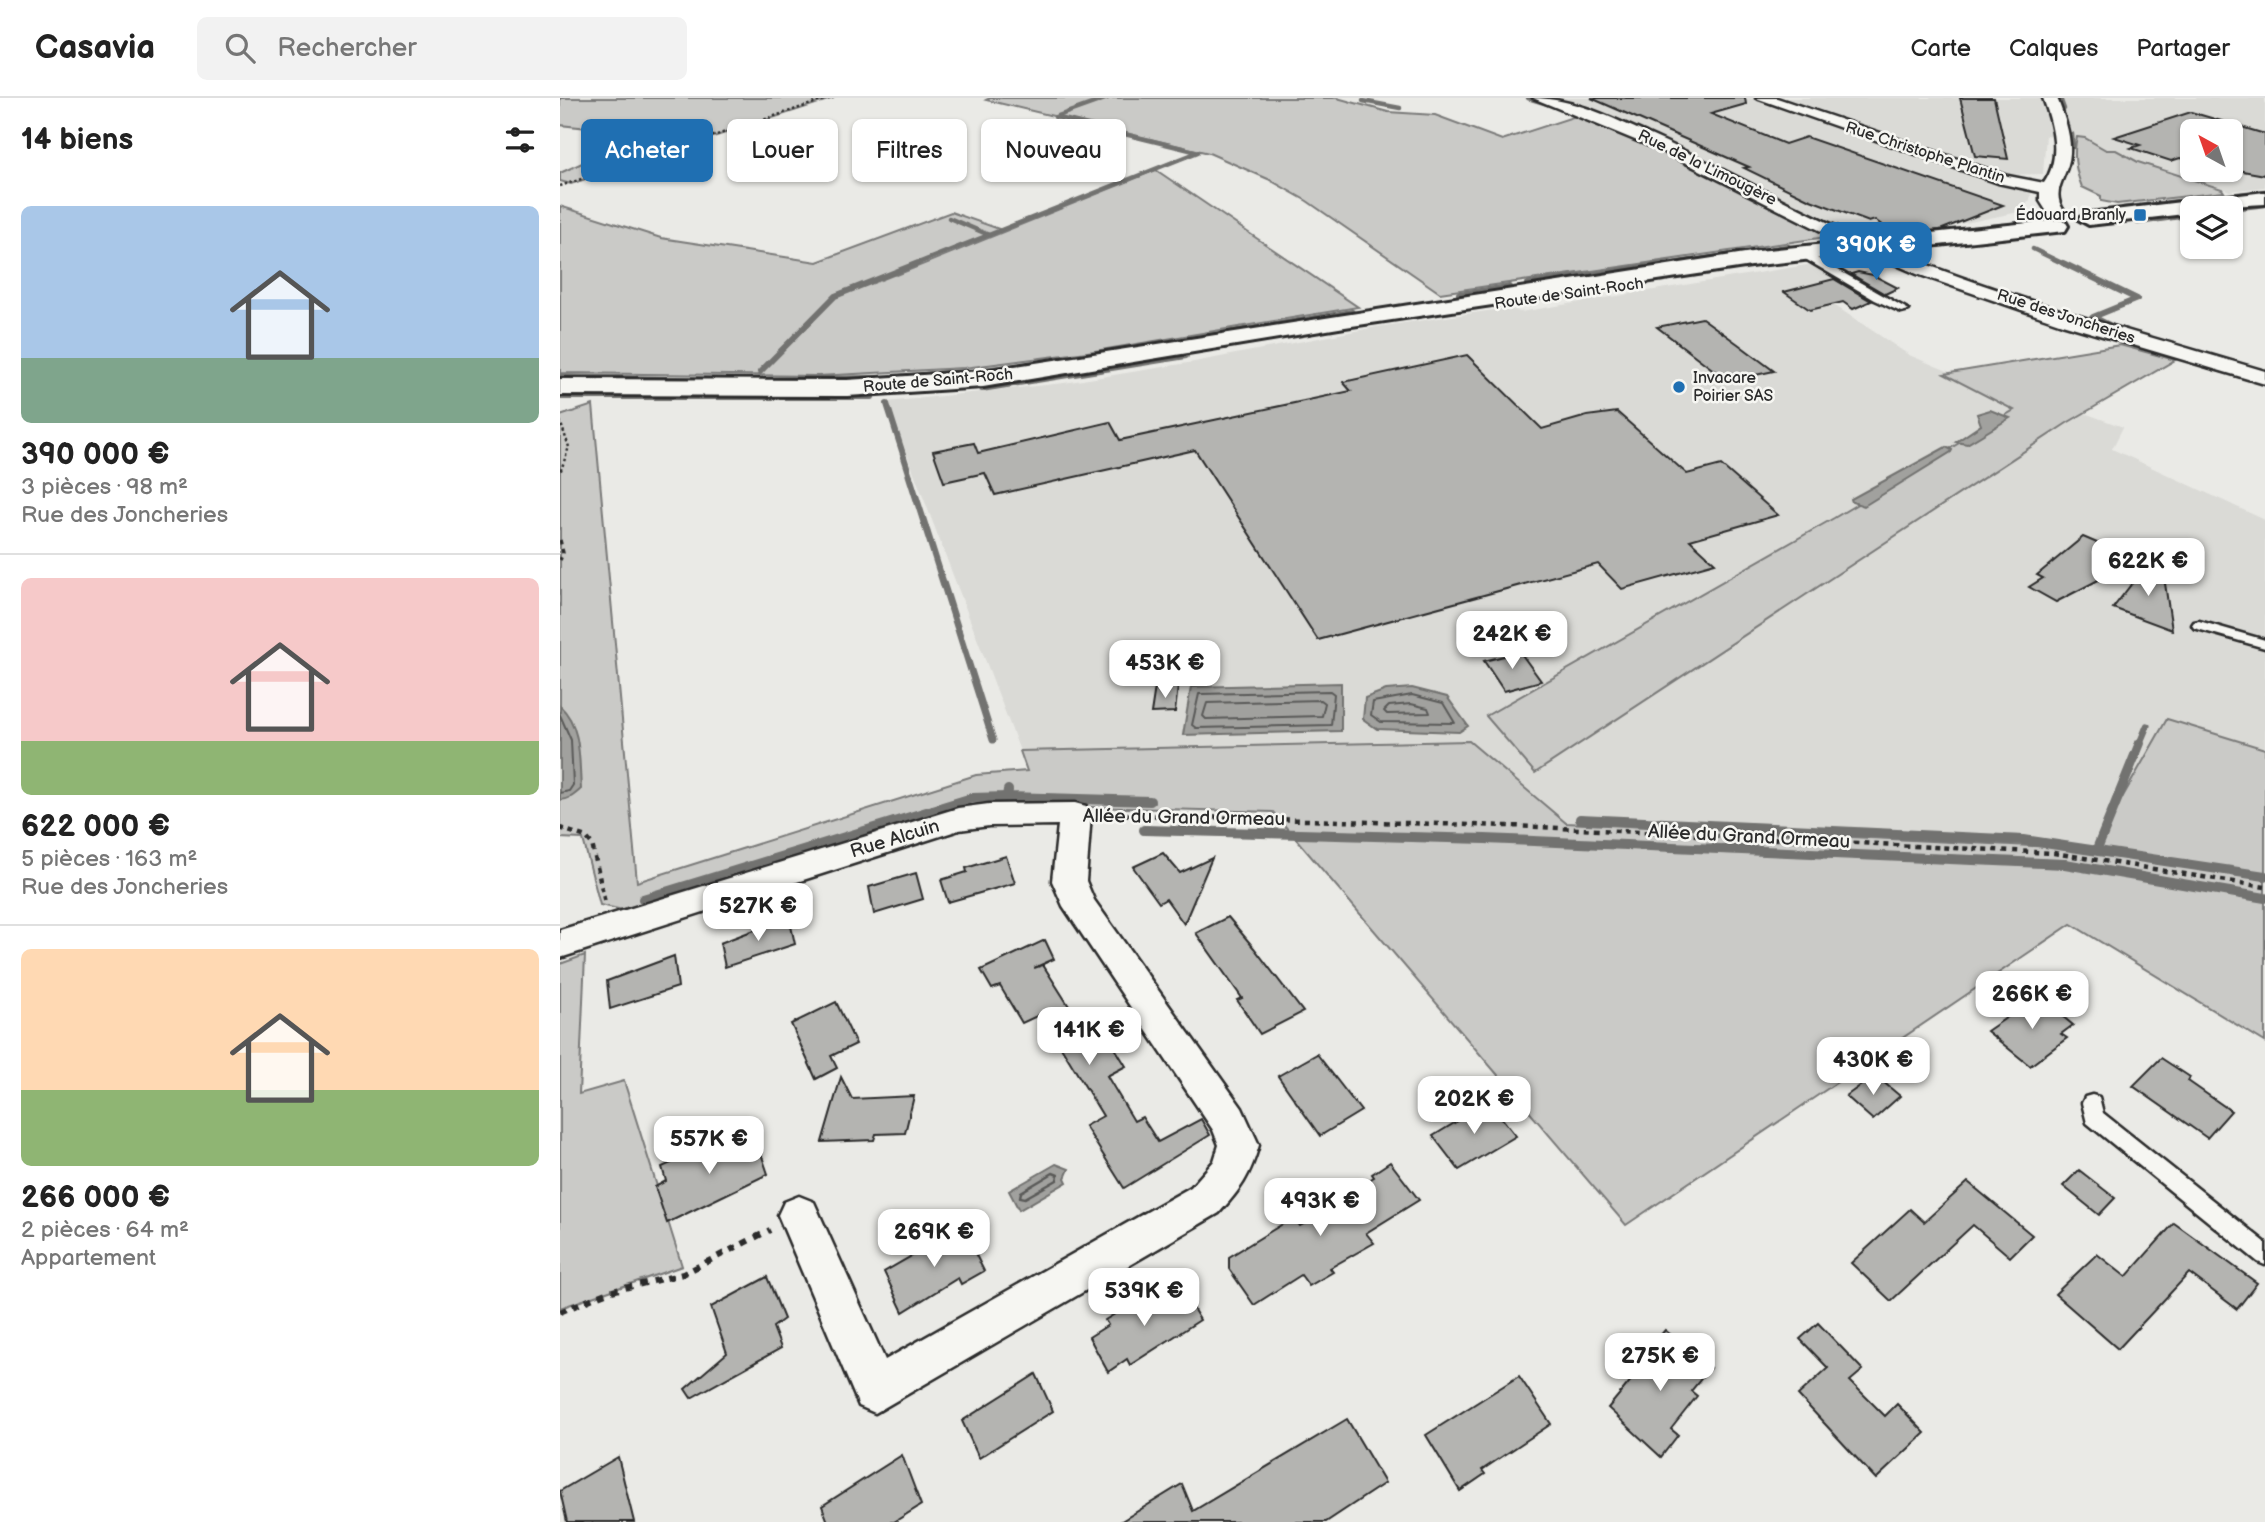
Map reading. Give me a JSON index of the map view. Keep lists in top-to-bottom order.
{
  "streets": {
    "street": [
      "Rue Christophe Plantin",
      "Rue de la Limougère",
      "Route de Saint-Roch",
      "Rue des Joncheries",
      "Allée du Grand Ormeau",
      "Rue Alcuin"
    ]
  },
  "crossings": [
    ["Rue de la Limougère", "Route de Saint-Roch"],
    ["Rue de la Limougère", "Rue des Joncheries"],
    ["Route de Saint-Roch", "Rue des Joncheries"],
    ["Allée du Grand Ormeau", "Rue Alcuin"]
  ],
  "places": {
    "transit": ["Édouard Branly"],
    "other": ["Invacare Poirier SAS"]
  },
  "north": "top left",
  "page": {
    "header": "Casavia",
    "search": "Rechercher",
    "nav": ["Carte", "Calques", "Partager"],
    "heading": "14 biens",
    "chip": [
      "Acheter",
      "Louer",
      "Filtres",
      "Nouveau"
    ],
    "list": [
      {
        "name": "390 000 €",
        "note": "3 pièces · 98 m² · Rue des Joncheries"
      },
      {
        "name": "622 000 €",
        "note": "5 pièces · 163 m² · Rue des Joncheries"
      },
      {
        "name": "266 000 €",
        "note": "2 pièces · 64 m² · Appartement"
      }
    ],
    "price": [
      "390K €",
      "622K €",
      "242K €",
      "453K €",
      "527K €",
      "266K €",
      "141K €",
      "430K €",
      "202K €",
      "557K €",
      "493K €",
      "269K €",
      "539K €",
      "275K €"
    ]
  }
}
